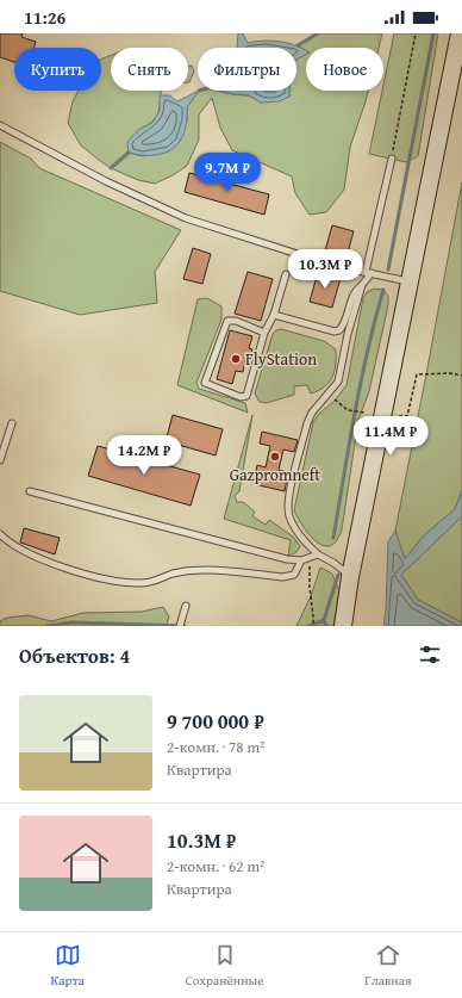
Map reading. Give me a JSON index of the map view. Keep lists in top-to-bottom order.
{
  "places": ["FlyStation", "Gazpromneft"],
  "page": {
    "status": "11:26",
    "chip": [
      "Купить",
      "Снять",
      "Фильтры",
      "Новое"
    ],
    "price": [
      "9.7M ₽",
      "10.3M ₽",
      "11.4M ₽",
      "14.2M ₽"
    ],
    "heading": "Объектов: 4",
    "list": [
      {
        "name": "9 700 000 ₽",
        "note": "2-комн. · 78 m² · Квартира"
      },
      {
        "name": "10.3M ₽",
        "note": "2-комн. · 62 m² · Квартира"
      }
    ],
    "tabs": ["Карта", "Сохранённые", "Главная"]
  }
}
